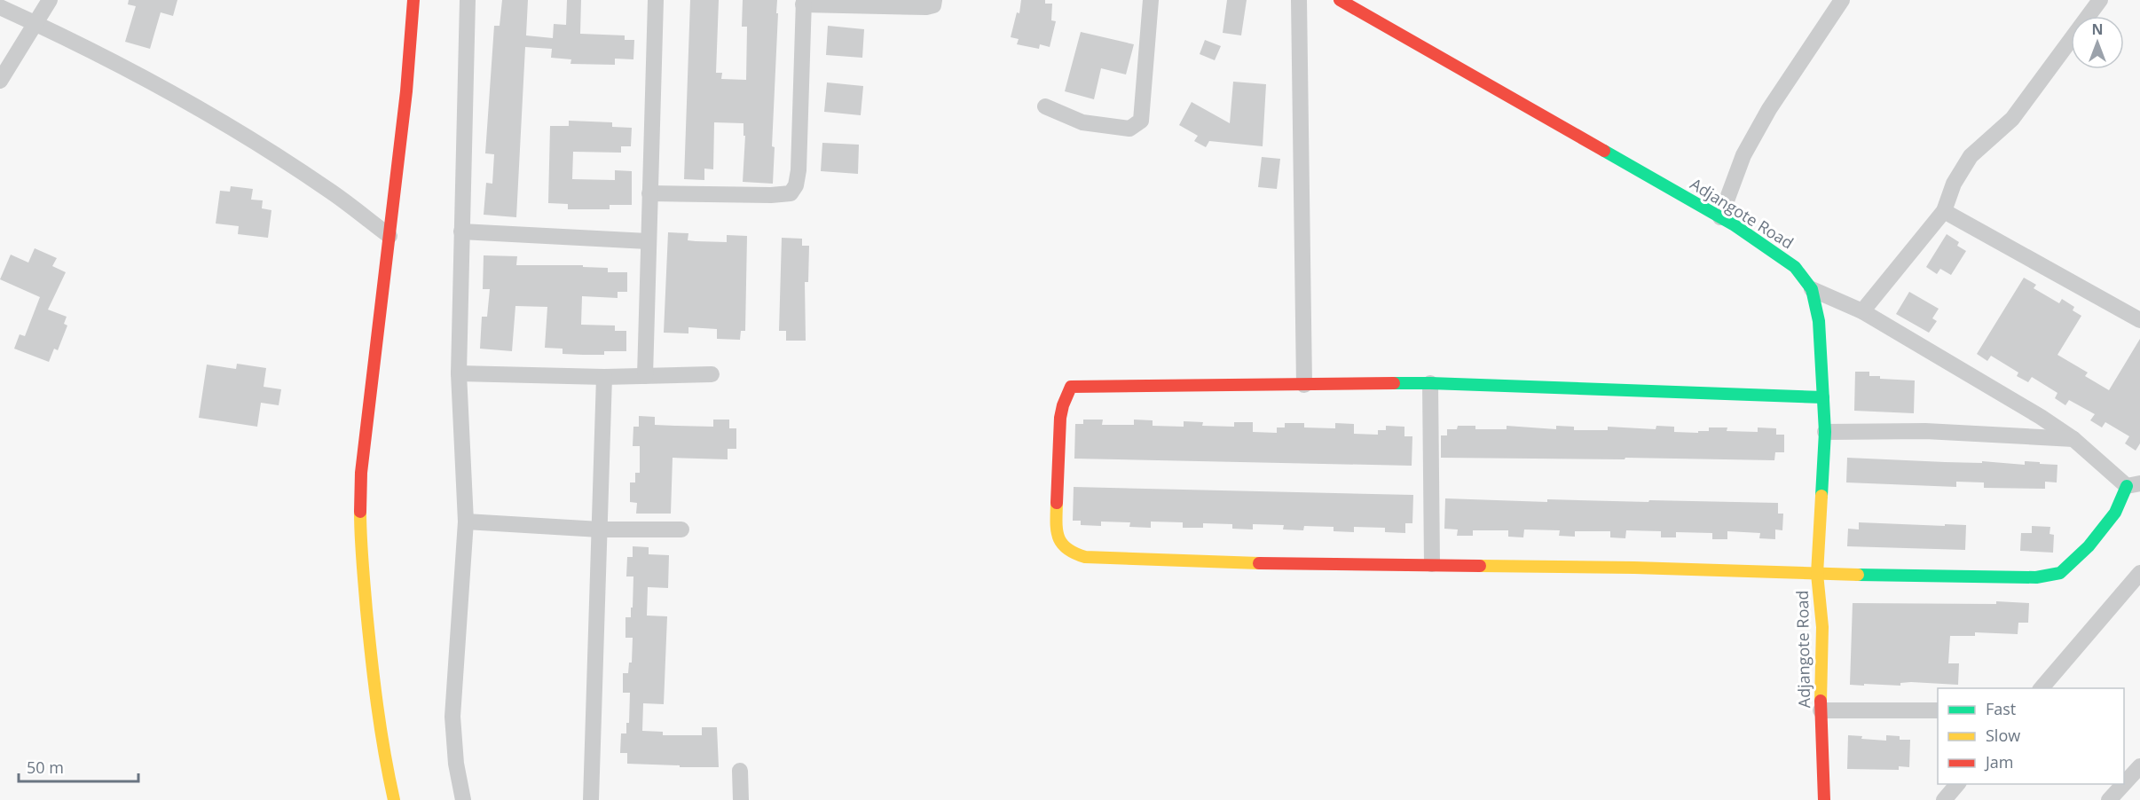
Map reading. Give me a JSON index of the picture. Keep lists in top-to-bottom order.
{
  "streets": {
    "street": ["Adjangote Road"]
  },
  "legend": ["Fast", "Slow", "Jam"],
  "scale_bar": "50 m",
  "north": "top"
}
